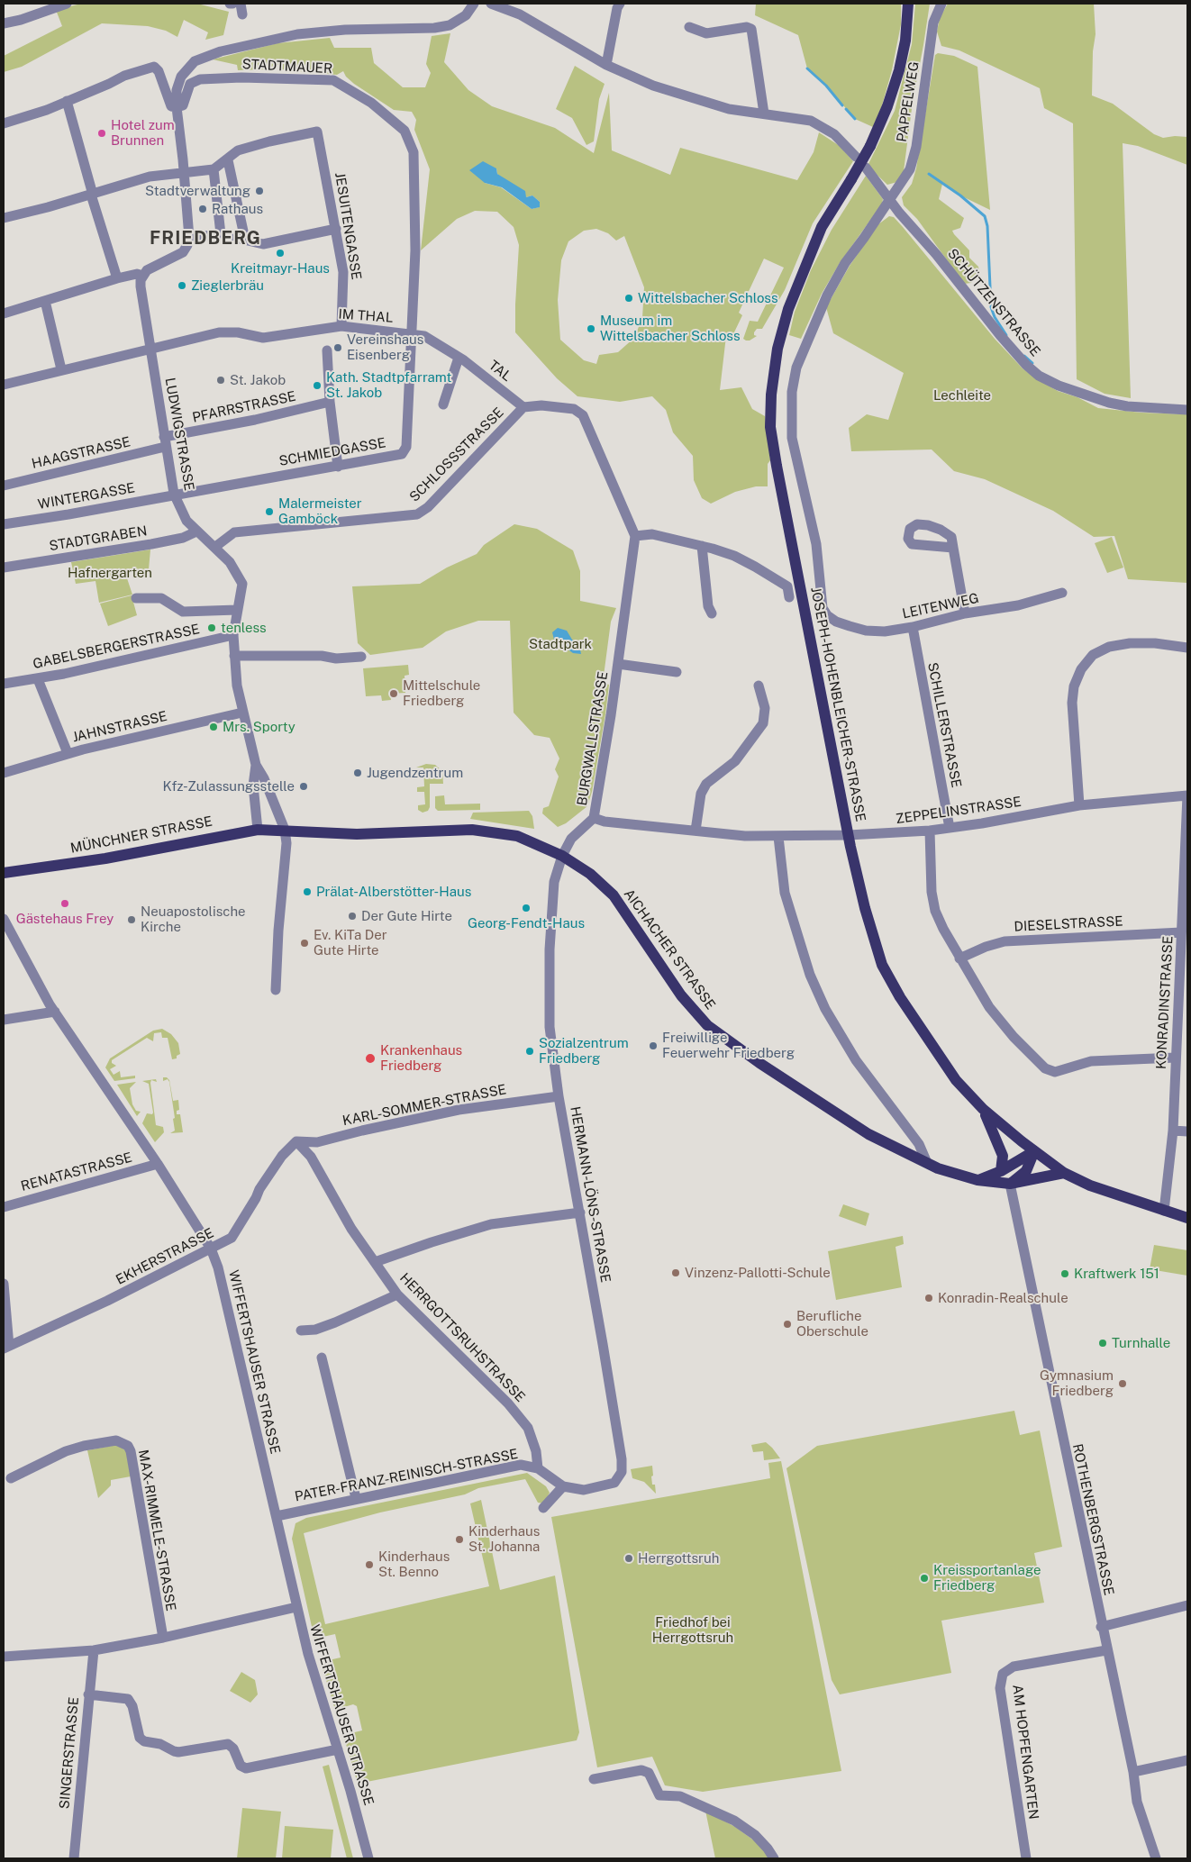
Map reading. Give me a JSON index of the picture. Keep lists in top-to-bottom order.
{
  "streets": {
    "main road": ["JOSEPH-HOHENBLEICHER-STRASSE", "MÜNCHNER STRASSE", "AICHACHER STRASSE"],
    "street": [
      "STADTMAUER",
      "PAPPELWEG",
      "JESUITENGASSE",
      "SCHÜTZENSTRASSE",
      "IM THAL",
      "TAL",
      "PFARRSTRASSE",
      "LUDWIGSTRASSE",
      "SCHMIEDGASSE",
      "HAAGSTRASSE",
      "SCHLOSSSTRASSE",
      "WINTERGASSE",
      "STADTGRABEN",
      "LEITENWEG",
      "GABELSBERGERSTRASSE",
      "SCHILLERSTRASSE",
      "JAHNSTRASSE",
      "BURGWALLSTRASSE",
      "ZEPPELINSTRASSE",
      "DIESELSTRASSE",
      "KONRADINSTRASSE",
      "KARL-SOMMER-STRASSE",
      "RENATASTRASSE",
      "HERMANN-LÖNS-STRASSE",
      "EKHERSTRASSE",
      "HERRGOTTSRUHSTRASSE",
      "WIFFERTSHAUSER STRASSE",
      "PATER-FRANZ-REINISCH-STRASSE",
      "ROTHENBERGSTRASSE",
      "MAX-RIMMELE-STRASSE",
      "AM HOPFENGARTEN",
      "SINGERSTRASSE"
    ]
  },
  "crossings": [
    ["STADTMAUER", "IM THAL"],
    ["STADTMAUER", "TAL"],
    ["STADTMAUER", "SCHMIEDGASSE"],
    ["PAPPELWEG", "SCHÜTZENSTRASSE"],
    ["PAPPELWEG", "LEITENWEG"],
    ["JESUITENGASSE", "IM THAL"],
    ["IM THAL", "TAL"],
    ["IM THAL", "LUDWIGSTRASSE"],
    ["IM THAL", "SCHMIEDGASSE"],
    ["TAL", "SCHMIEDGASSE"],
    ["TAL", "SCHLOSSSTRASSE"],
    ["PFARRSTRASSE", "LUDWIGSTRASSE"],
    ["PFARRSTRASSE", "HAAGSTRASSE"],
    ["LUDWIGSTRASSE", "SCHMIEDGASSE"],
    ["LUDWIGSTRASSE", "HAAGSTRASSE"],
    ["LUDWIGSTRASSE", "SCHLOSSSTRASSE"],
    ["LUDWIGSTRASSE", "WINTERGASSE"],
    ["LUDWIGSTRASSE", "STADTGRABEN"],
    ["LUDWIGSTRASSE", "GABELSBERGERSTRASSE"],
    ["LUDWIGSTRASSE", "JAHNSTRASSE"],
    ["LUDWIGSTRASSE", "MÜNCHNER STRASSE"],
    ["LUDWIGSTRASSE", "AICHACHER STRASSE"],
    ["SCHMIEDGASSE", "WINTERGASSE"],
    ["SCHLOSSSTRASSE", "BURGWALLSTRASSE"],
    ["LEITENWEG", "SCHILLERSTRASSE"],
    ["JOSEPH-HOHENBLEICHER-STRASSE", "ZEPPELINSTRASSE"],
    ["SCHILLERSTRASSE", "ZEPPELINSTRASSE"],
    ["BURGWALLSTRASSE", "ZEPPELINSTRASSE"],
    ["ZEPPELINSTRASSE", "KONRADINSTRASSE"],
    ["MÜNCHNER STRASSE", "AICHACHER STRASSE"],
    ["DIESELSTRASSE", "KONRADINSTRASSE"],
    ["AICHACHER STRASSE", "HERMANN-LÖNS-STRASSE"],
    ["AICHACHER STRASSE", "ROTHENBERGSTRASSE"],
    ["KARL-SOMMER-STRASSE", "HERMANN-LÖNS-STRASSE"],
    ["KARL-SOMMER-STRASSE", "EKHERSTRASSE"],
    ["KARL-SOMMER-STRASSE", "HERRGOTTSRUHSTRASSE"],
    ["RENATASTRASSE", "WIFFERTSHAUSER STRASSE"],
    ["HERMANN-LÖNS-STRASSE", "PATER-FRANZ-REINISCH-STRASSE"],
    ["EKHERSTRASSE", "HERRGOTTSRUHSTRASSE"],
    ["EKHERSTRASSE", "WIFFERTSHAUSER STRASSE"],
    ["HERRGOTTSRUHSTRASSE", "PATER-FRANZ-REINISCH-STRASSE"],
    ["WIFFERTSHAUSER STRASSE", "PATER-FRANZ-REINISCH-STRASSE"],
    ["ROTHENBERGSTRASSE", "AM HOPFENGARTEN"]
  ],
  "districts": ["FRIEDBERG"],
  "parks": [
    "Lechleite",
    "Hafnergarten",
    "Stadtpark",
    "Friedhof bei Herrgottsruh"
  ],
  "places": [
    "Hotel zum Brunnen",
    "Stadtverwaltung",
    "Rathaus",
    "Kreitmayr-Haus",
    "Zieglerbräu",
    "Wittelsbacher Schloss",
    "Museum im Wittelsbacher Schloss",
    "Vereinshaus Eisenberg",
    "St. Jakob",
    "Kath. Stadtpfarramt St. Jakob",
    "Malermeister Gamböck",
    "tenless",
    "Mittelschule Friedberg",
    "Mrs. Sporty",
    "Jugendzentrum",
    "Kfz-Zulassungsstelle",
    "Prälat-Alberstötter-Haus",
    "Gästehaus Frey",
    "Georg-Fendt-Haus",
    "Der Gute Hirte",
    "Neuapostolische Kirche",
    "Ev. KiTa Der Gute Hirte",
    "Freiwillige Feuerwehr Friedberg",
    "Sozialzentrum Friedberg",
    "Krankenhaus Friedberg",
    "Vinzenz-Pallotti-Schule",
    "Kraftwerk 151",
    "Konradin-Realschule",
    "Berufliche Oberschule",
    "Turnhalle",
    "Gymnasium Friedberg",
    "Kinderhaus St. Johanna",
    "Herrgottsruh",
    "Kinderhaus St. Benno",
    "Kreissportanlage Friedberg"
  ]
}
